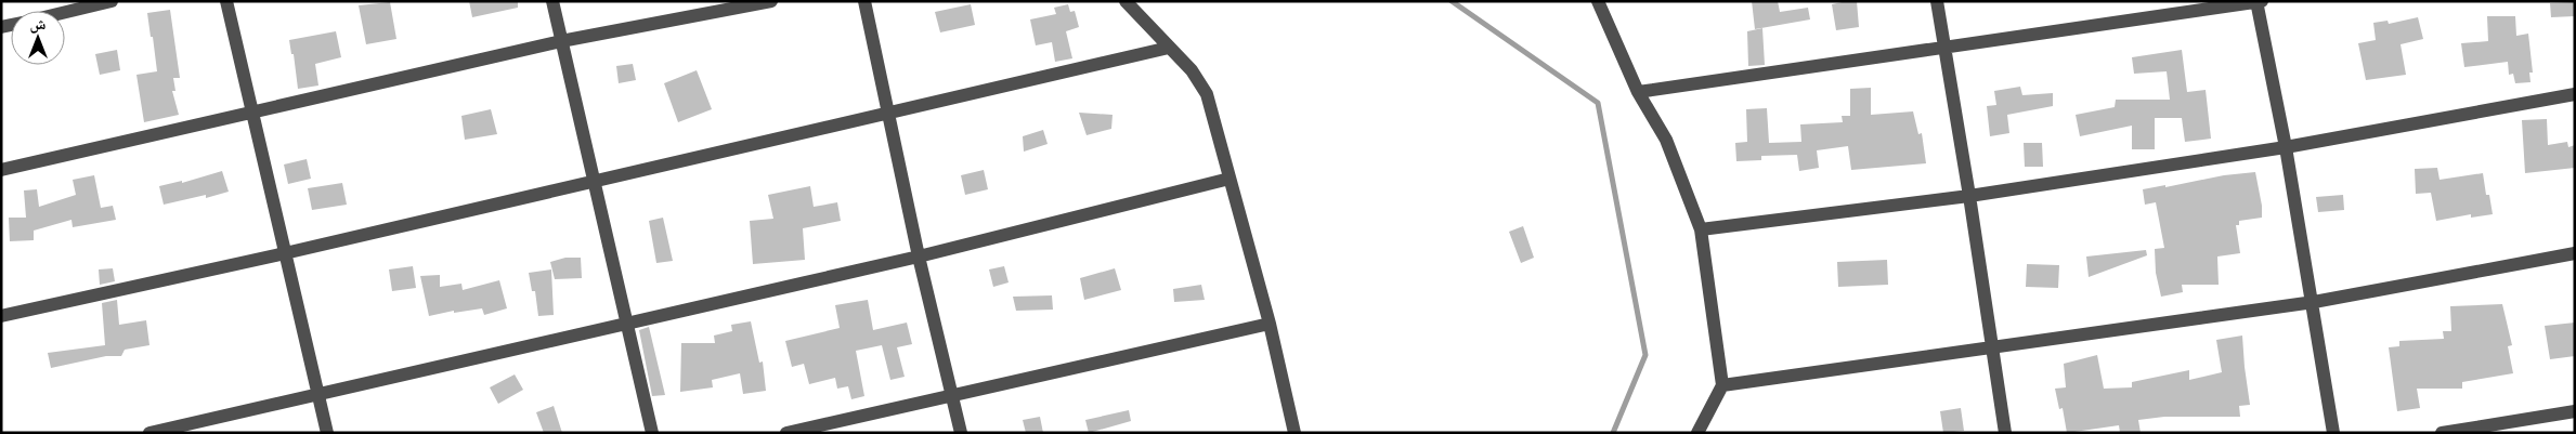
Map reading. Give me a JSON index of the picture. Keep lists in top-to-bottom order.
{
  "north": "top"
}
